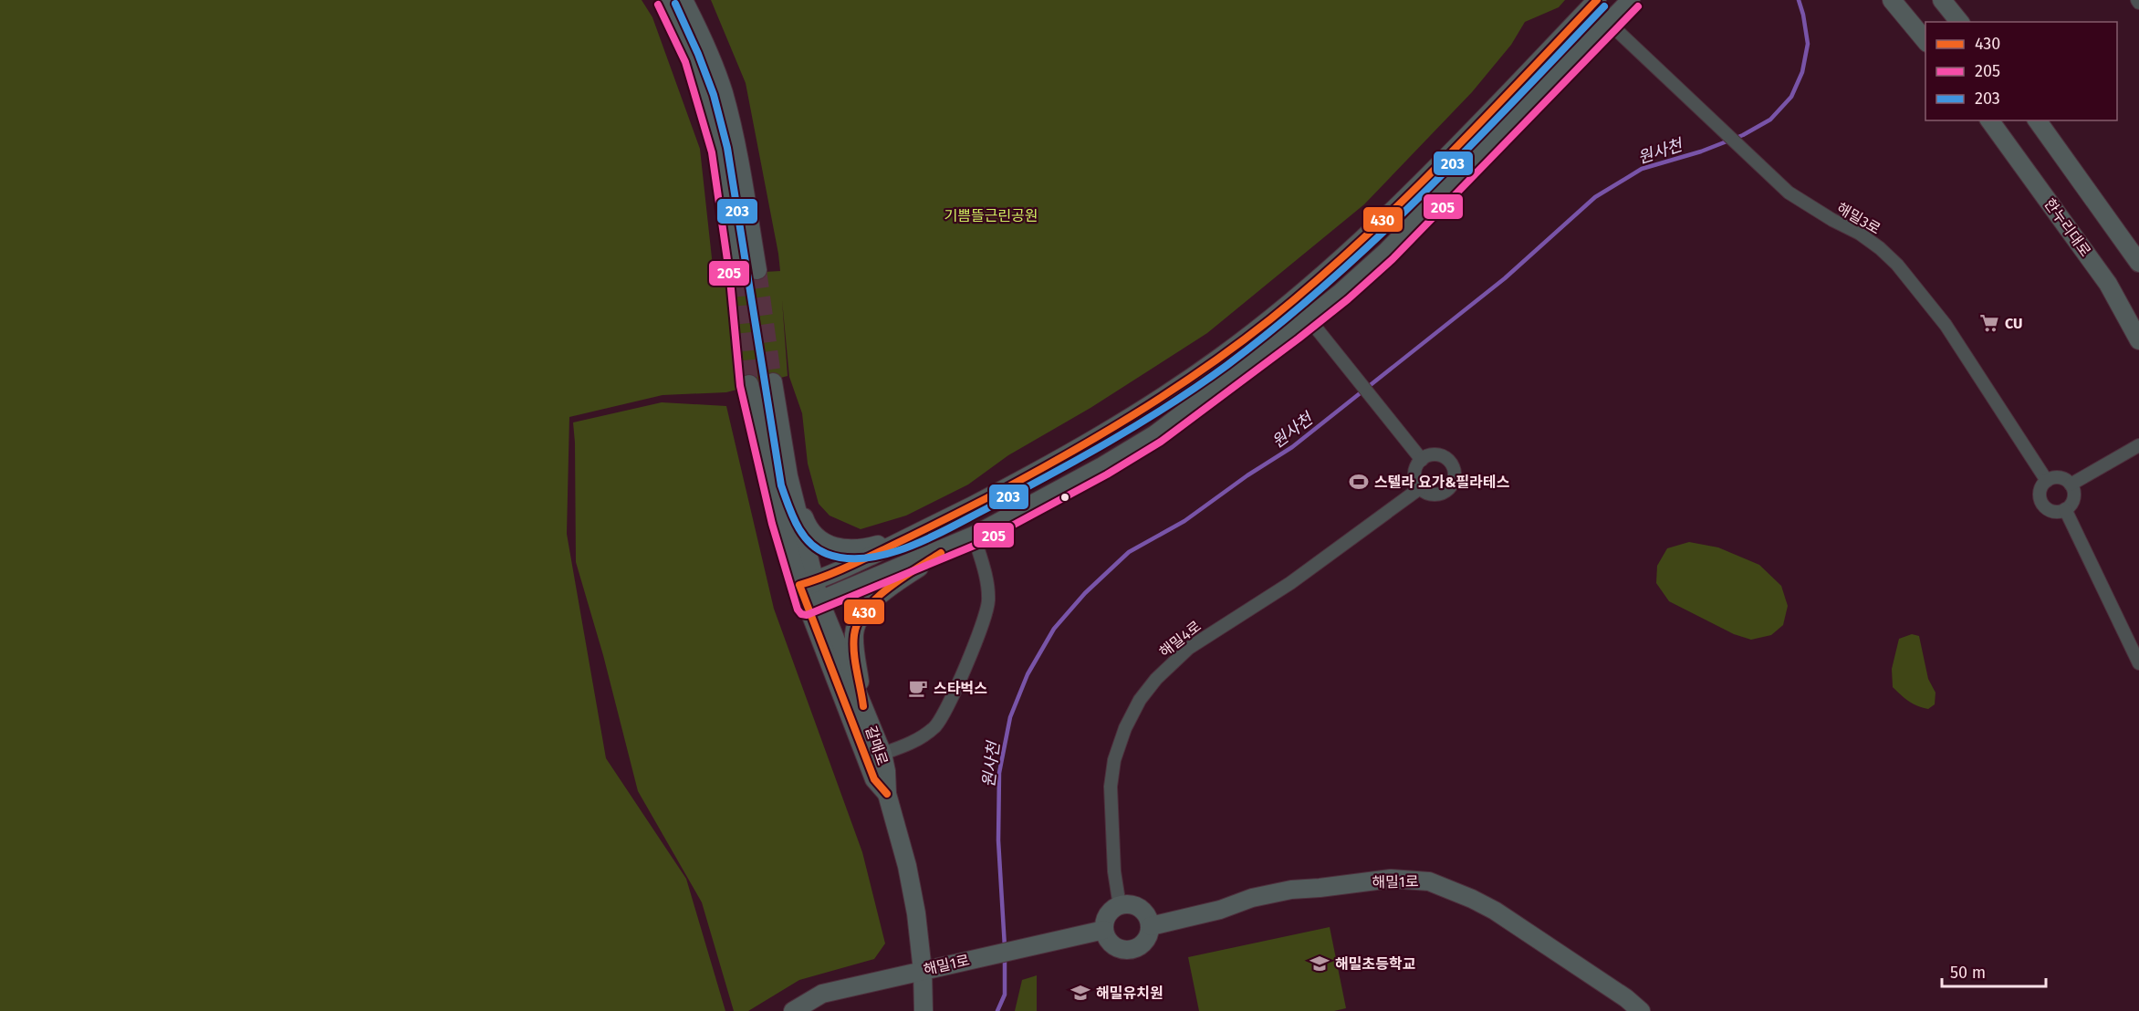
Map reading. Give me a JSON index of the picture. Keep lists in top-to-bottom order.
{
  "streets": {
    "street": [
      "해밀3로",
      "한누리대로",
      "해밀4로",
      "갈매로",
      "해밀1로"
    ]
  },
  "crossings": [
    ["해밀4로", "해밀1로"],
    ["갈매로", "해밀1로"]
  ],
  "water": ["원사천"],
  "parks": ["기쁨뜰근린공원"],
  "places": {
    "supermarket": ["CU"],
    "sports": ["스텔라 요가&필라테스"],
    "cafe": ["스타벅스"],
    "school or university": ["해밀초등학교", "해밀유치원"]
  },
  "lines": ["transit line 430", "transit line 203", "transit line 205"],
  "legend": ["430", "205", "203"],
  "scale_bar": "50 m"
}
